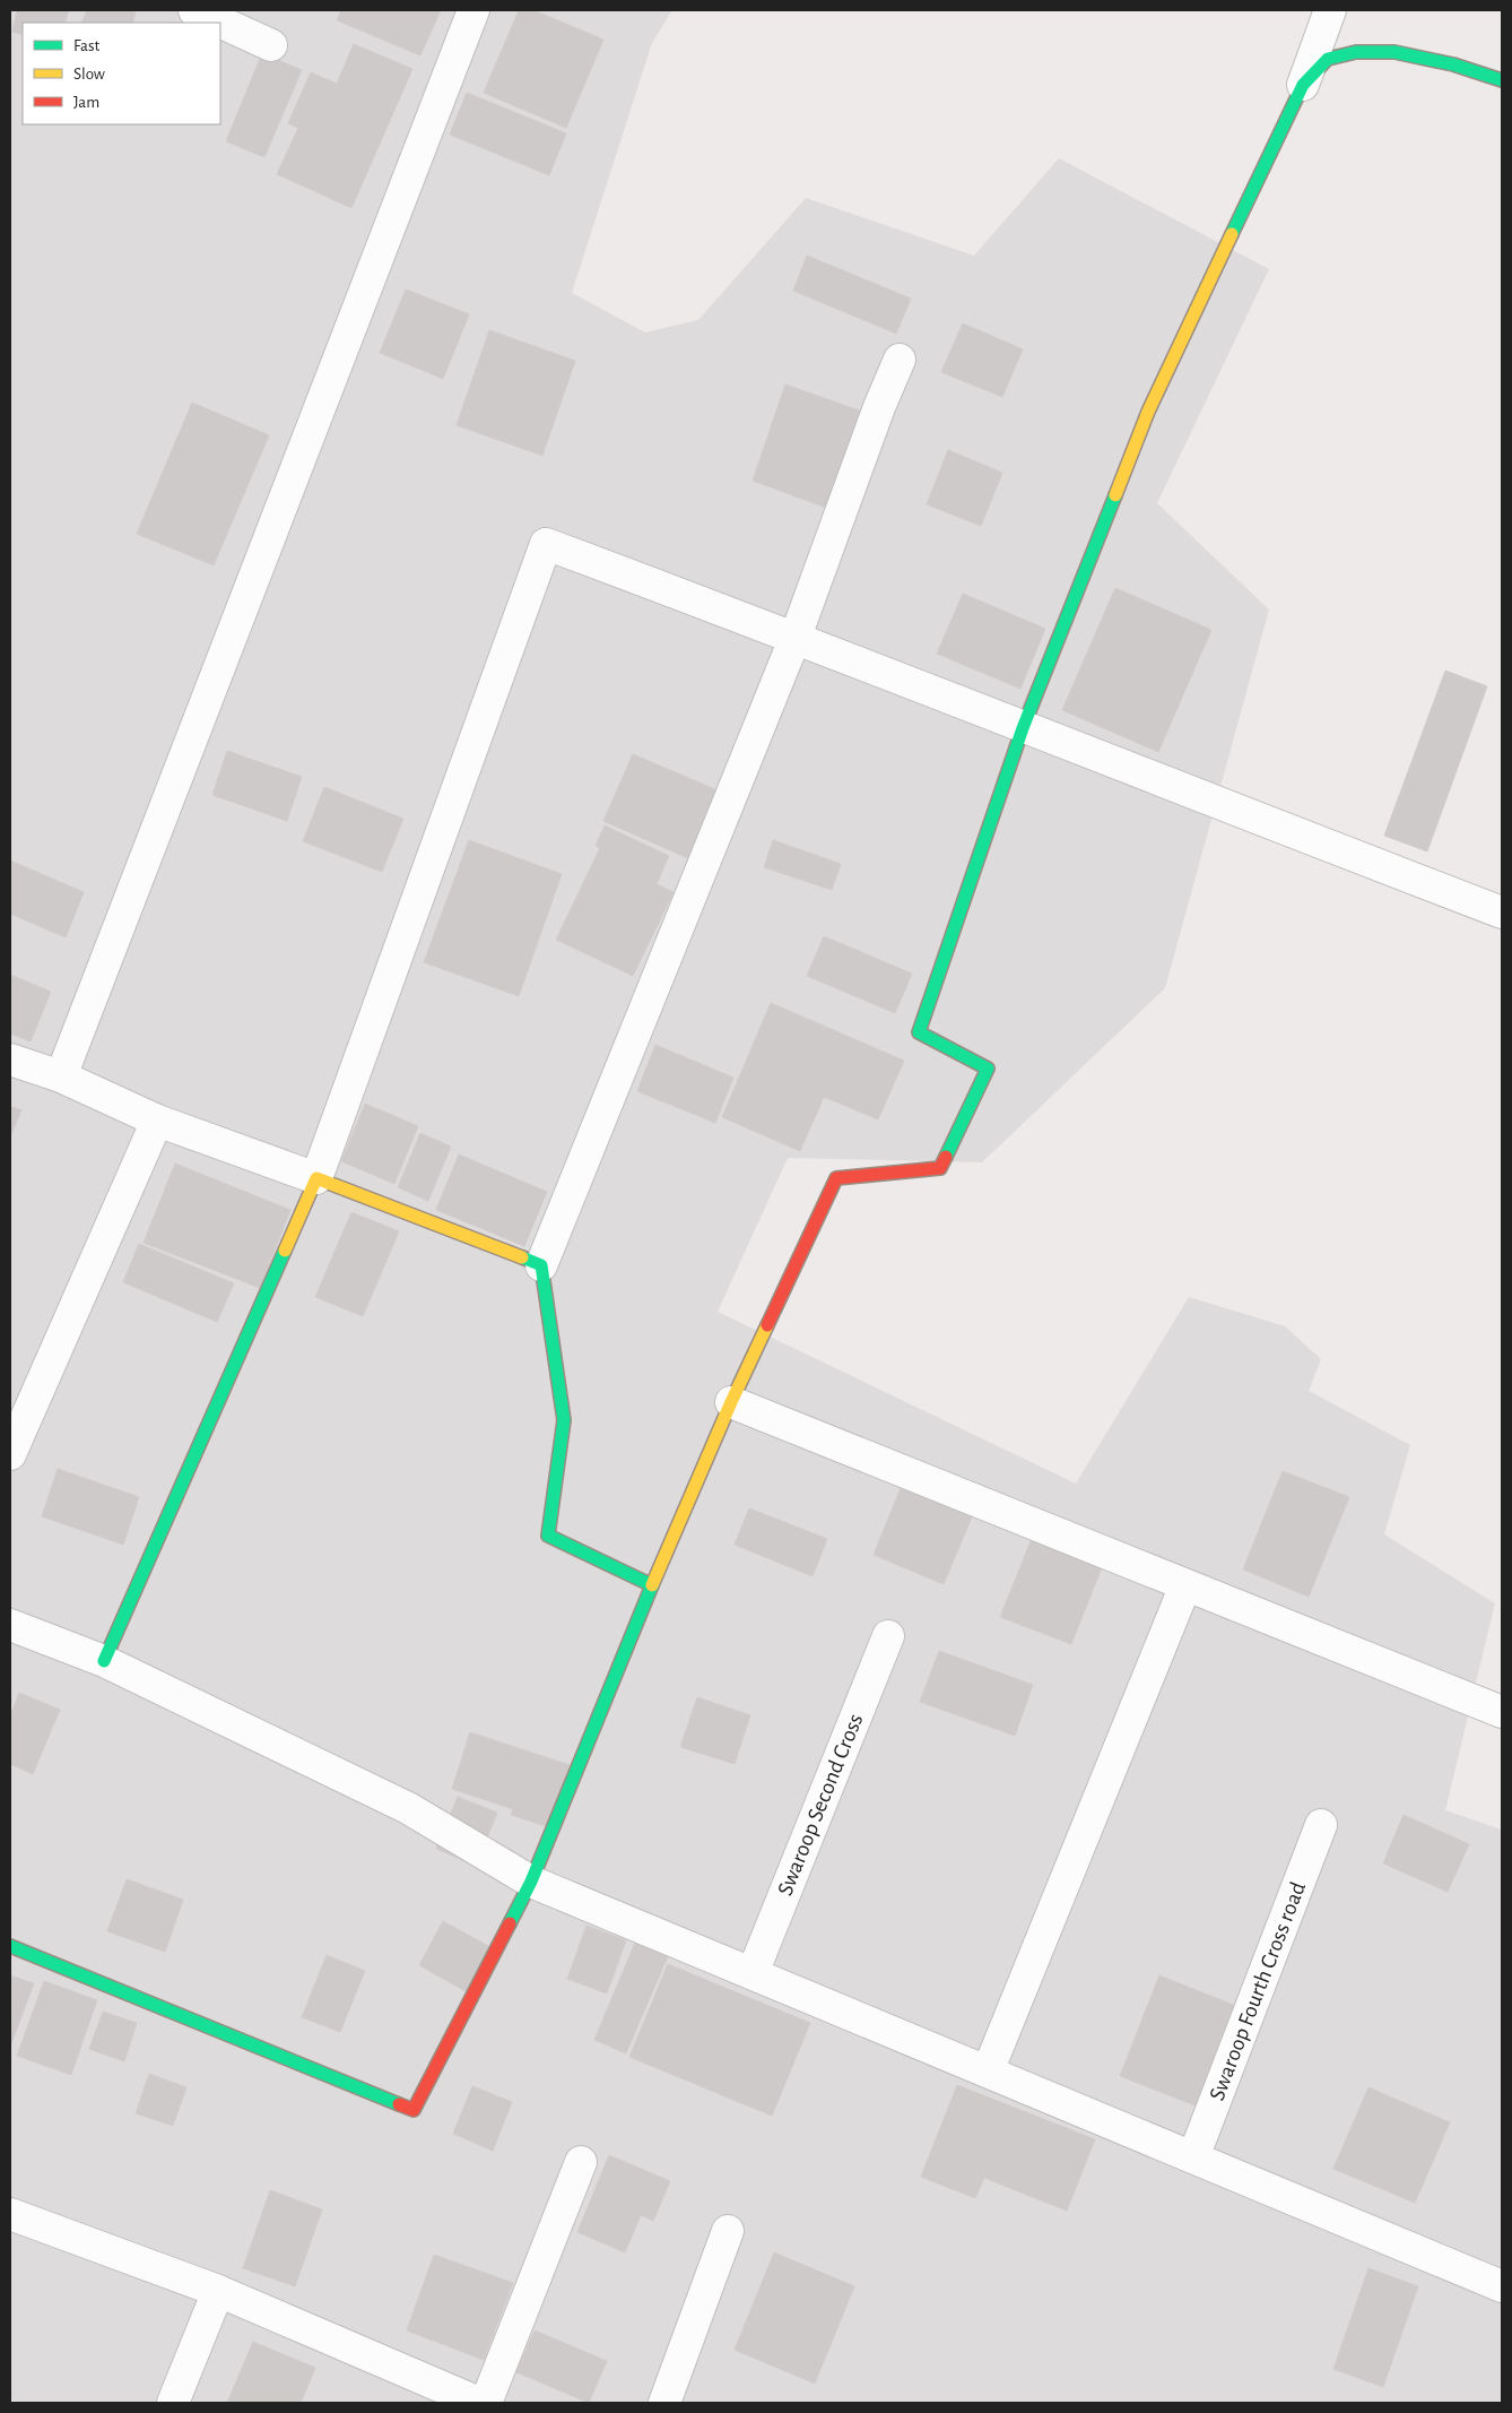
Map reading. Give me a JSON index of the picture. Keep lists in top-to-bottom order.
{
  "streets": {
    "street": ["Swaroop Second Cross", "Swaroop Fourth Cross road"]
  },
  "legend": ["Fast", "Slow", "Jam"]
}
